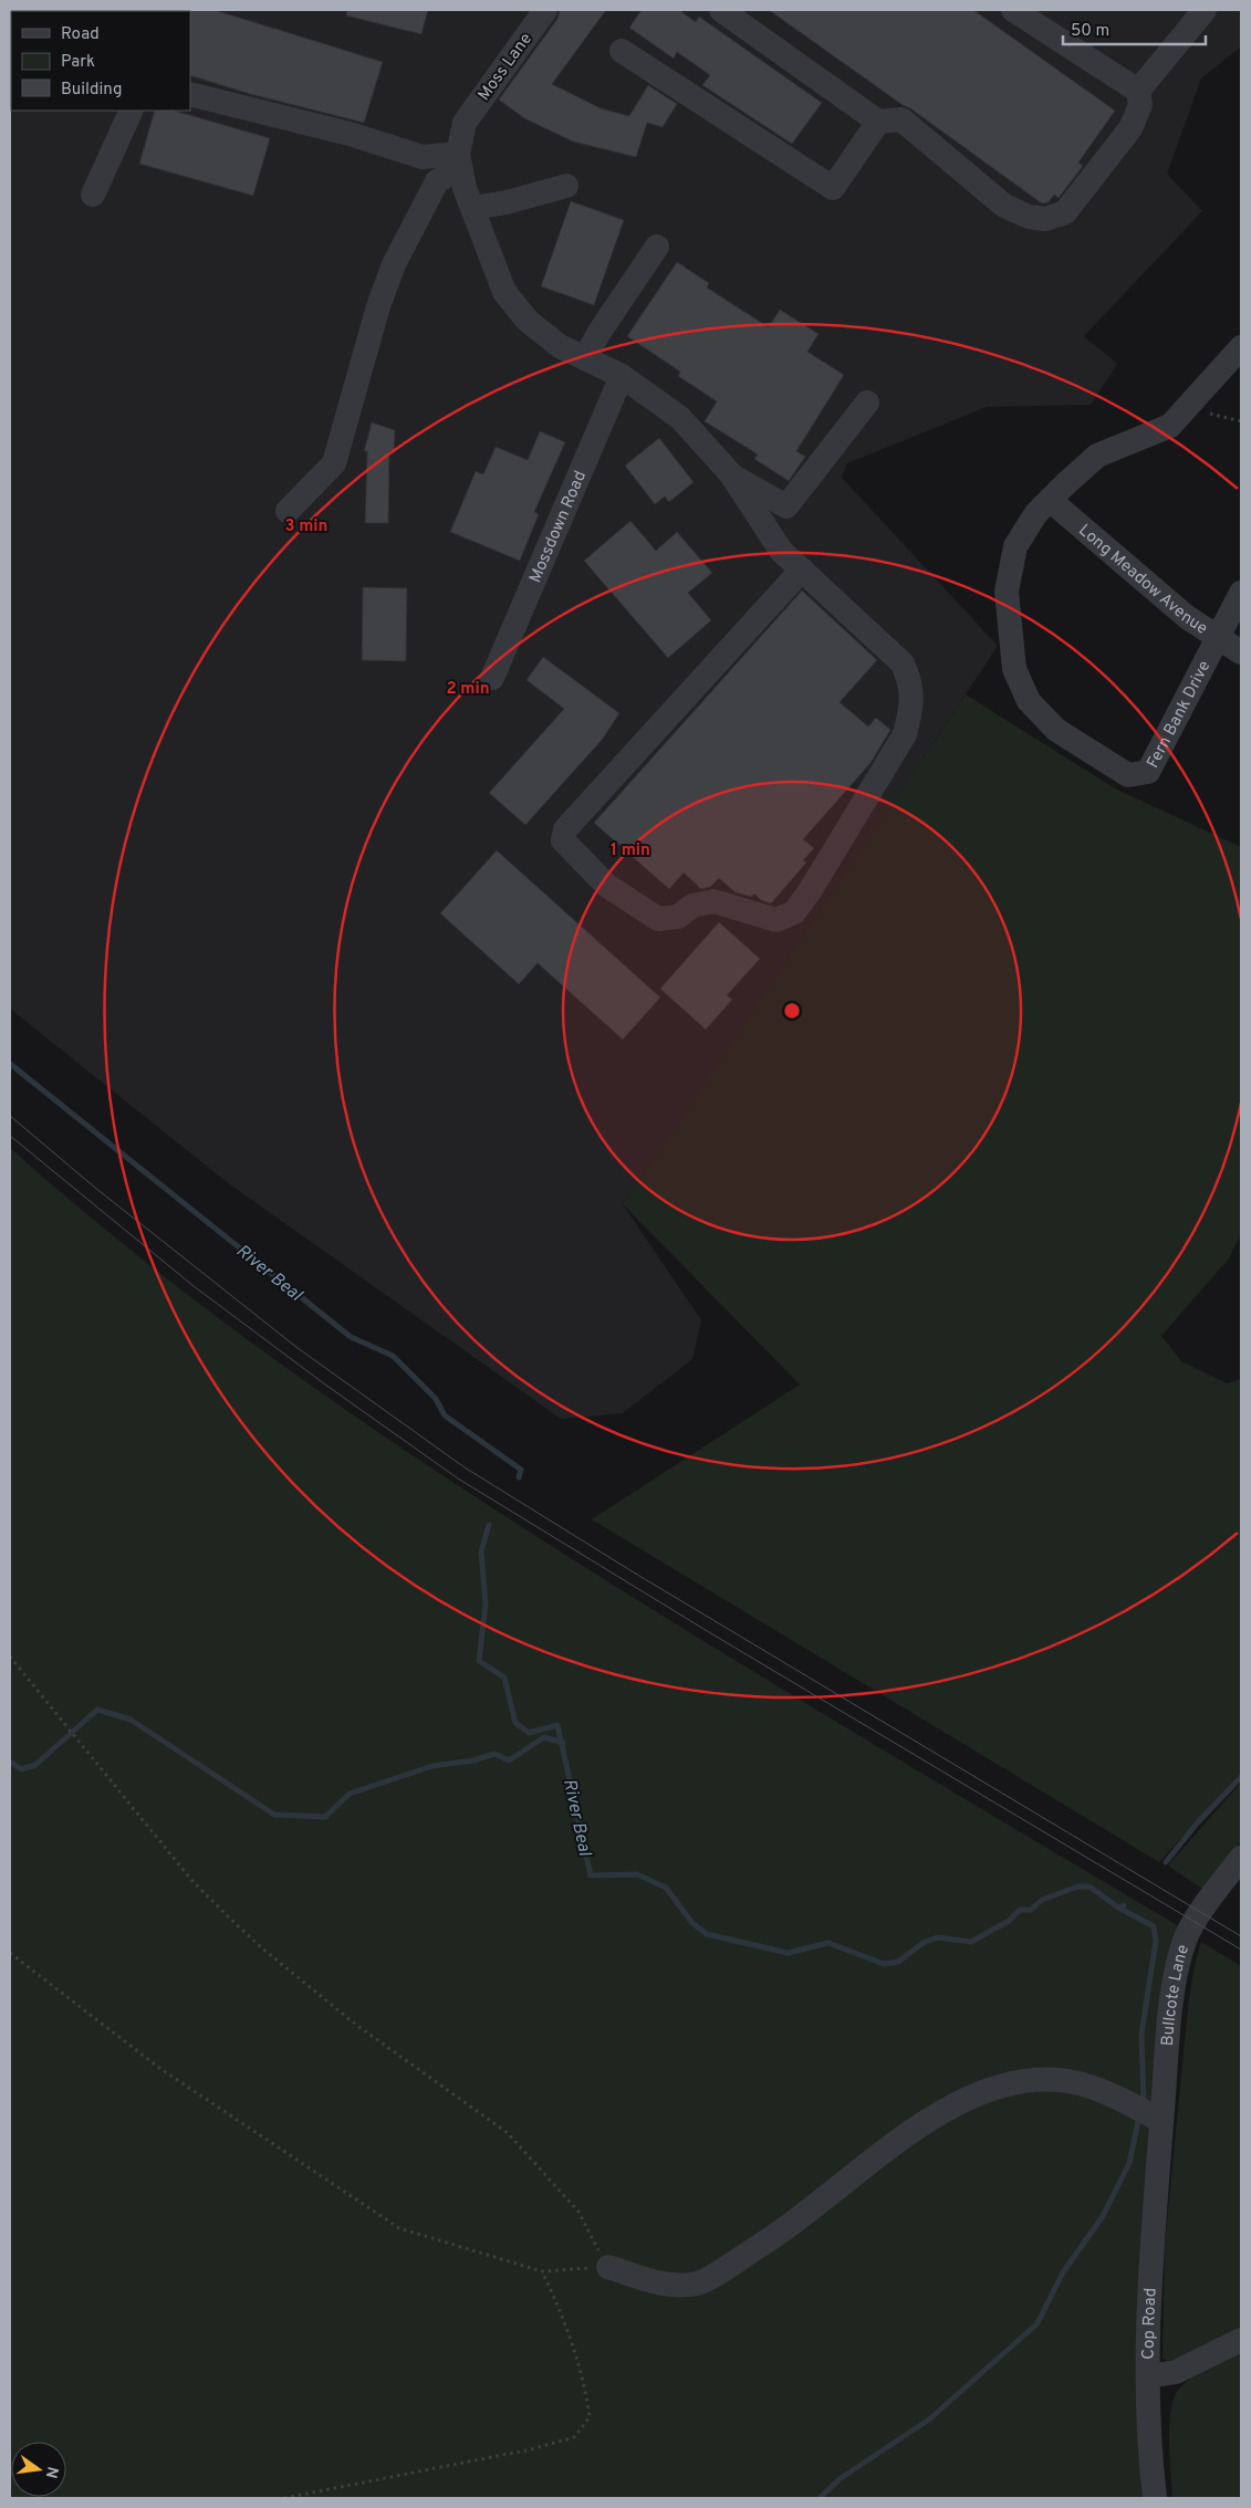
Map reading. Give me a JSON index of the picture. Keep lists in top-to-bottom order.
{
  "streets": {
    "street": [
      "Moss Lane",
      "Mossdown Road",
      "Long Meadow Avenue",
      "Fern Bank Drive",
      "Bullcote Lane",
      "Cop Road"
    ]
  },
  "crossings": [
    ["Long Meadow Avenue", "Fern Bank Drive"],
    ["Bullcote Lane", "Cop Road"]
  ],
  "water": ["River Beal"],
  "legend": ["Road", "Park", "Building"],
  "scale_bar": "50 m",
  "north": "right",
  "rings": ["3 min", "2 min", "1 min"]
}
